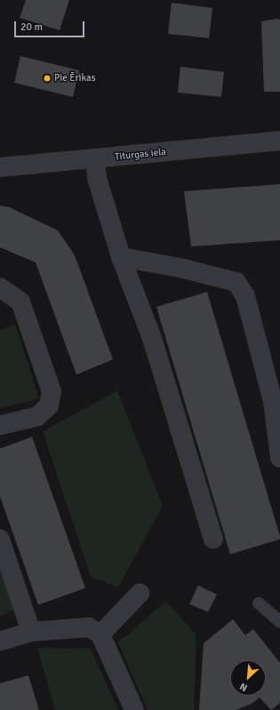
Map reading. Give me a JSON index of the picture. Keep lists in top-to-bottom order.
{
  "streets": {
    "street": ["Titurgas iela"]
  },
  "places": ["Pie Ērikas"],
  "scale_bar": "20 m",
  "north": "bottom left"
}
